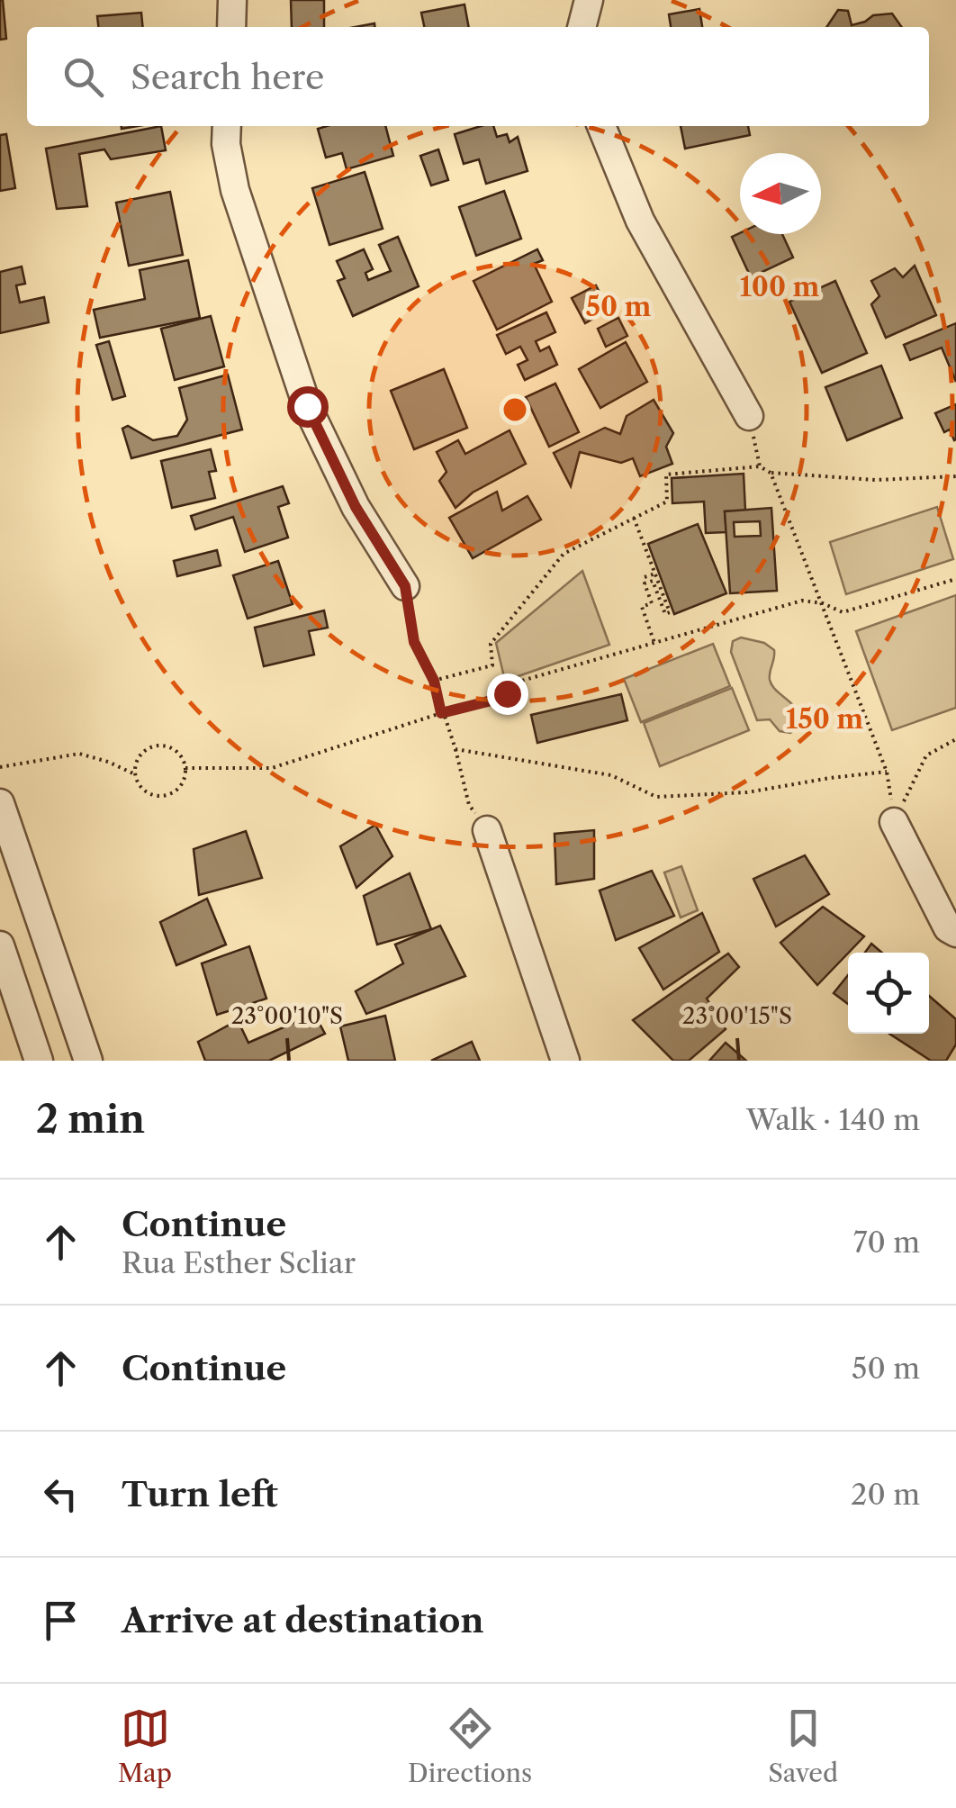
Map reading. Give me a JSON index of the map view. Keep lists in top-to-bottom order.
{
  "north": "left",
  "page": {
    "search": "Search here",
    "heading": ["2 min", "Walk · 140 m"],
    "list": [
      ["Continue", "Rua Esther Scliar", "70 m"],
      ["Continue", "50 m"],
      ["Turn left", "20 m"],
      "Arrive at destination"
    ],
    "nav": ["Map", "Directions", "Saved"]
  },
  "coordinates": ["23°00'10\"S", "23°00'15\"S"],
  "rings": ["100 m", "50 m", "150 m"]
}
